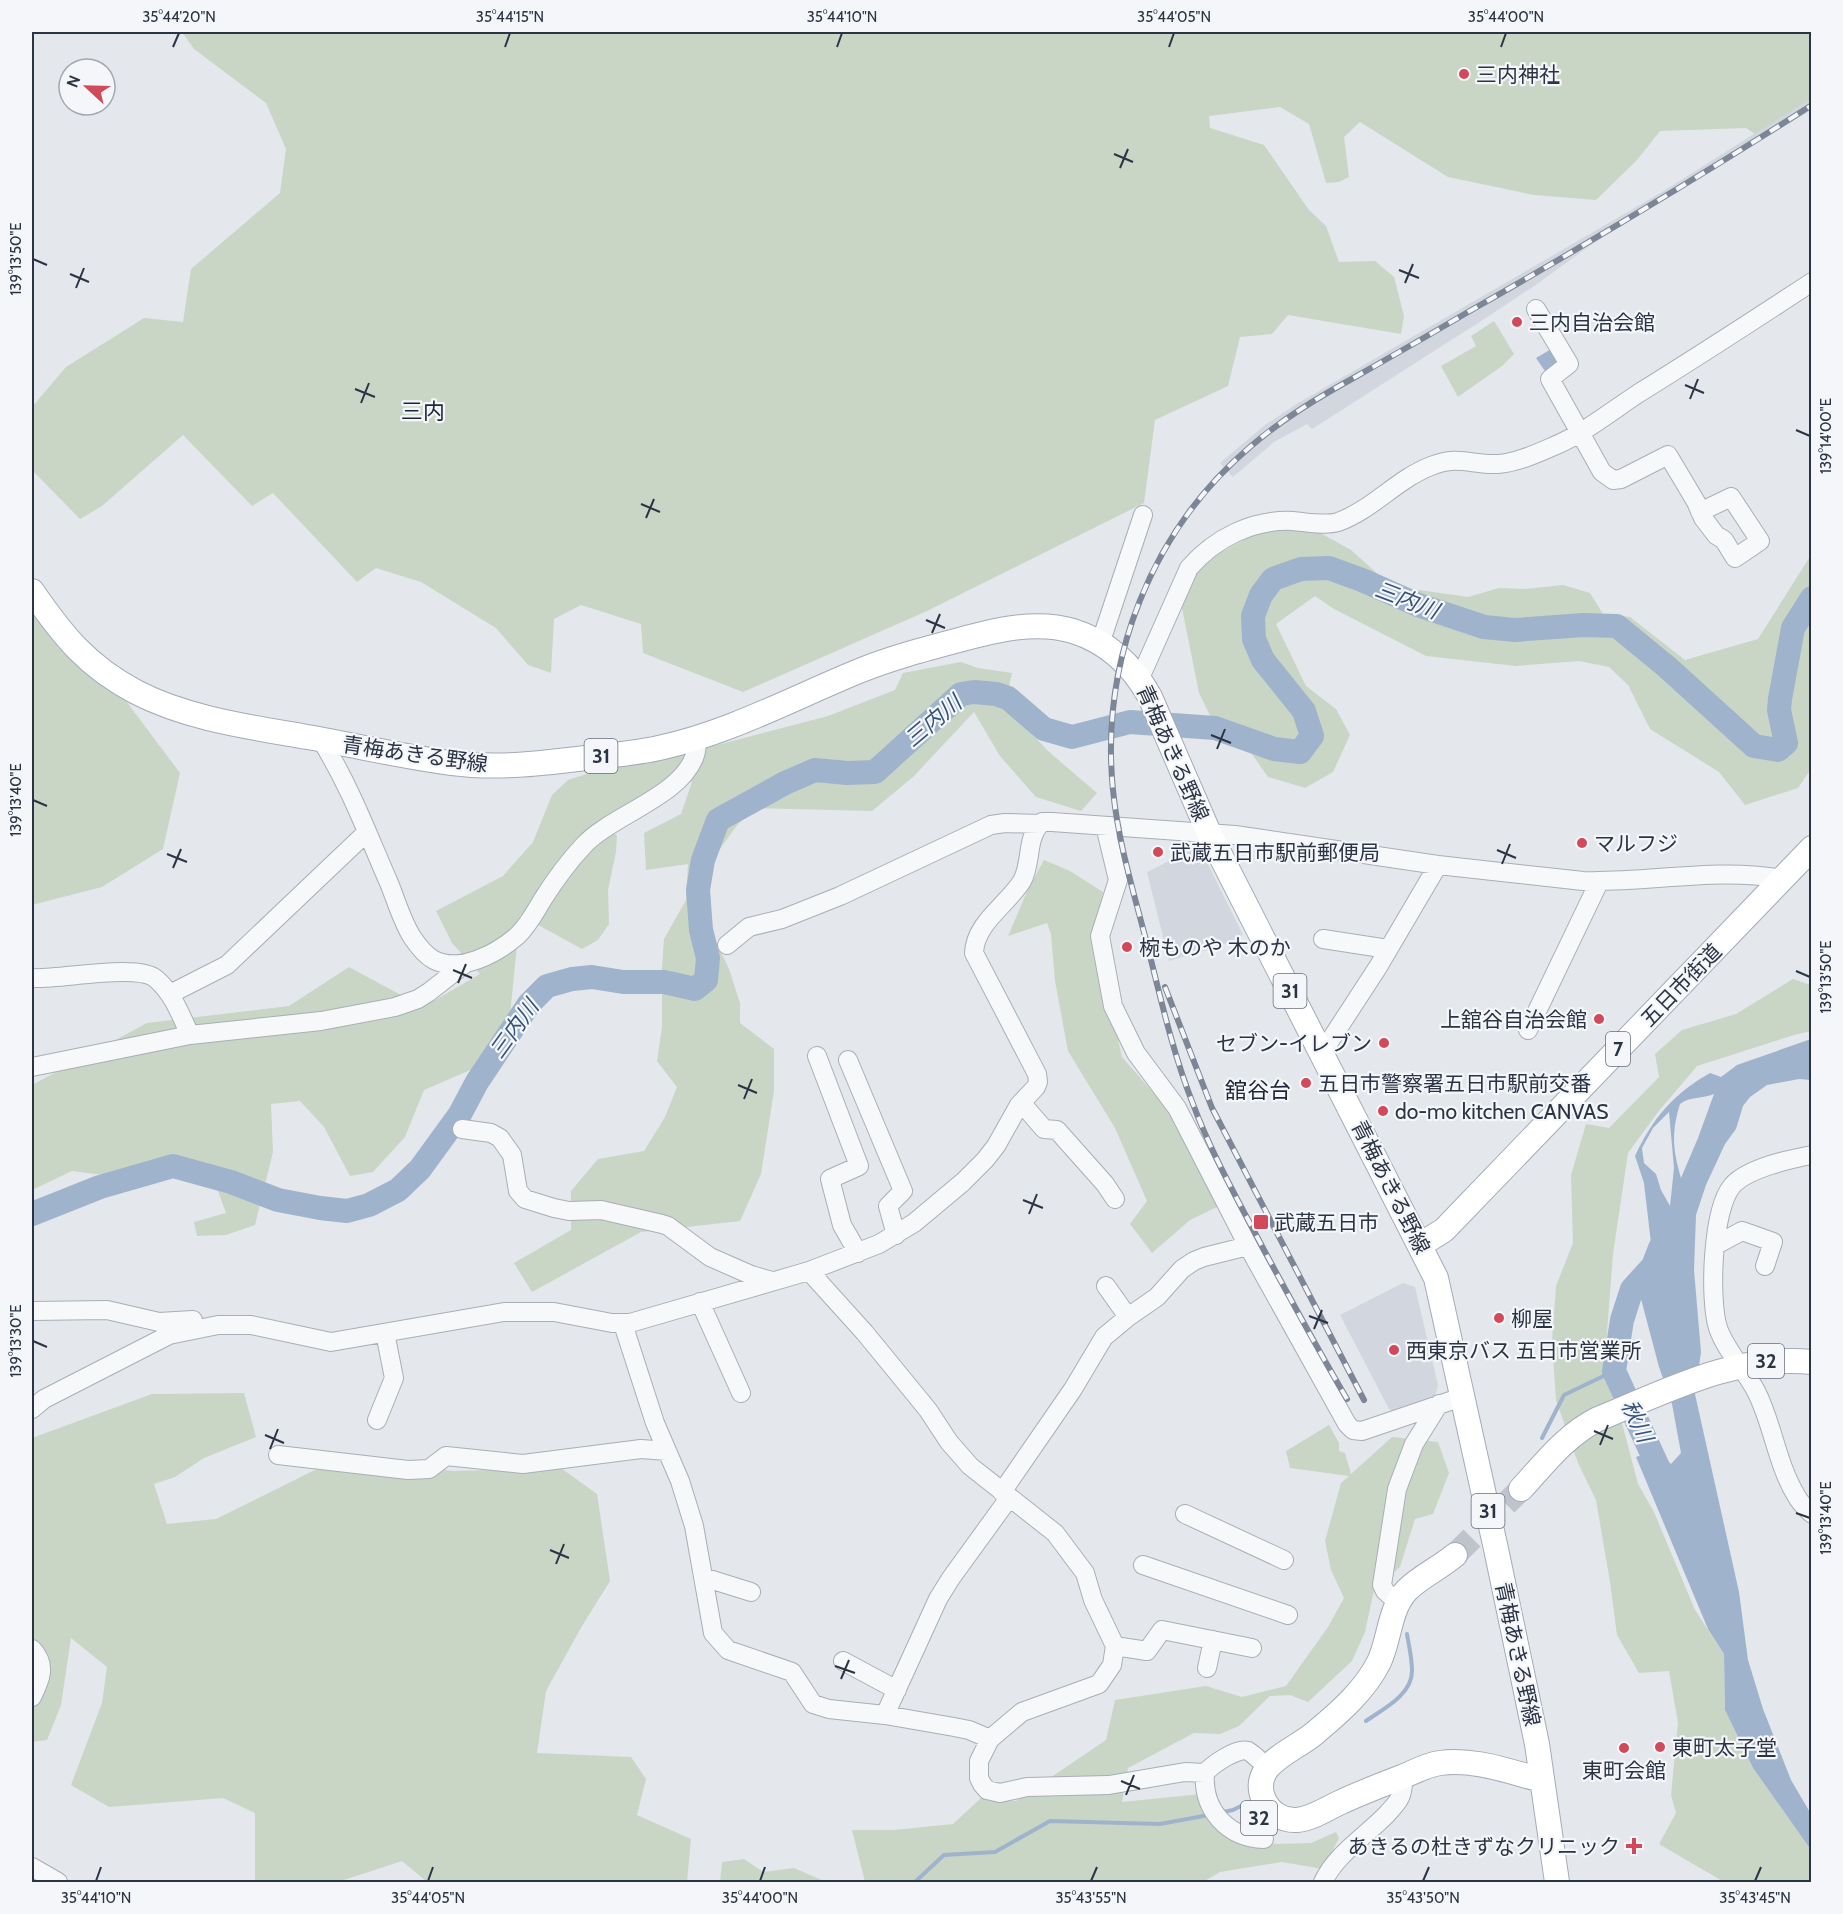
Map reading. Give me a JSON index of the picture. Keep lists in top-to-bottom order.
{
  "streets": {
    "main road": [
      "青梅あきる野線",
      "31",
      "五日市街道",
      "7",
      "32"
    ]
  },
  "crossings": [
    ["青梅あきる野線", "五日市街道"],
    ["青梅あきる野線", "32"]
  ],
  "districts": ["三内", "舘谷台"],
  "water": ["三内川", "秋川"],
  "places": {
    "other": [
      "三内神社",
      "三内自治会館",
      "マルフジ",
      "武蔵五日市駅前郵便局",
      "椀ものや 木のか",
      "上舘谷自治会館",
      "セブン-イレブン",
      "五日市警察署五日市駅前交番",
      "do-mo kitchen CANVAS",
      "柳屋",
      "西東京バス 五日市営業所",
      "東町太子堂",
      "東町会館"
    ],
    "transit": ["武蔵五日市"],
    "health": ["あきるの杜きずなクリニック"]
  },
  "north": "left",
  "coordinates": [
    "35°44'20\"N",
    "35°44'15\"N",
    "35°44'10\"N",
    "35°44'05\"N",
    "35°44'00\"N",
    "139°13'50\"E",
    "139°14'00\"E",
    "139°13'40\"E",
    "139°13'30\"E",
    "35°43'55\"N",
    "35°43'50\"N",
    "35°43'45\"N"
  ]
}
